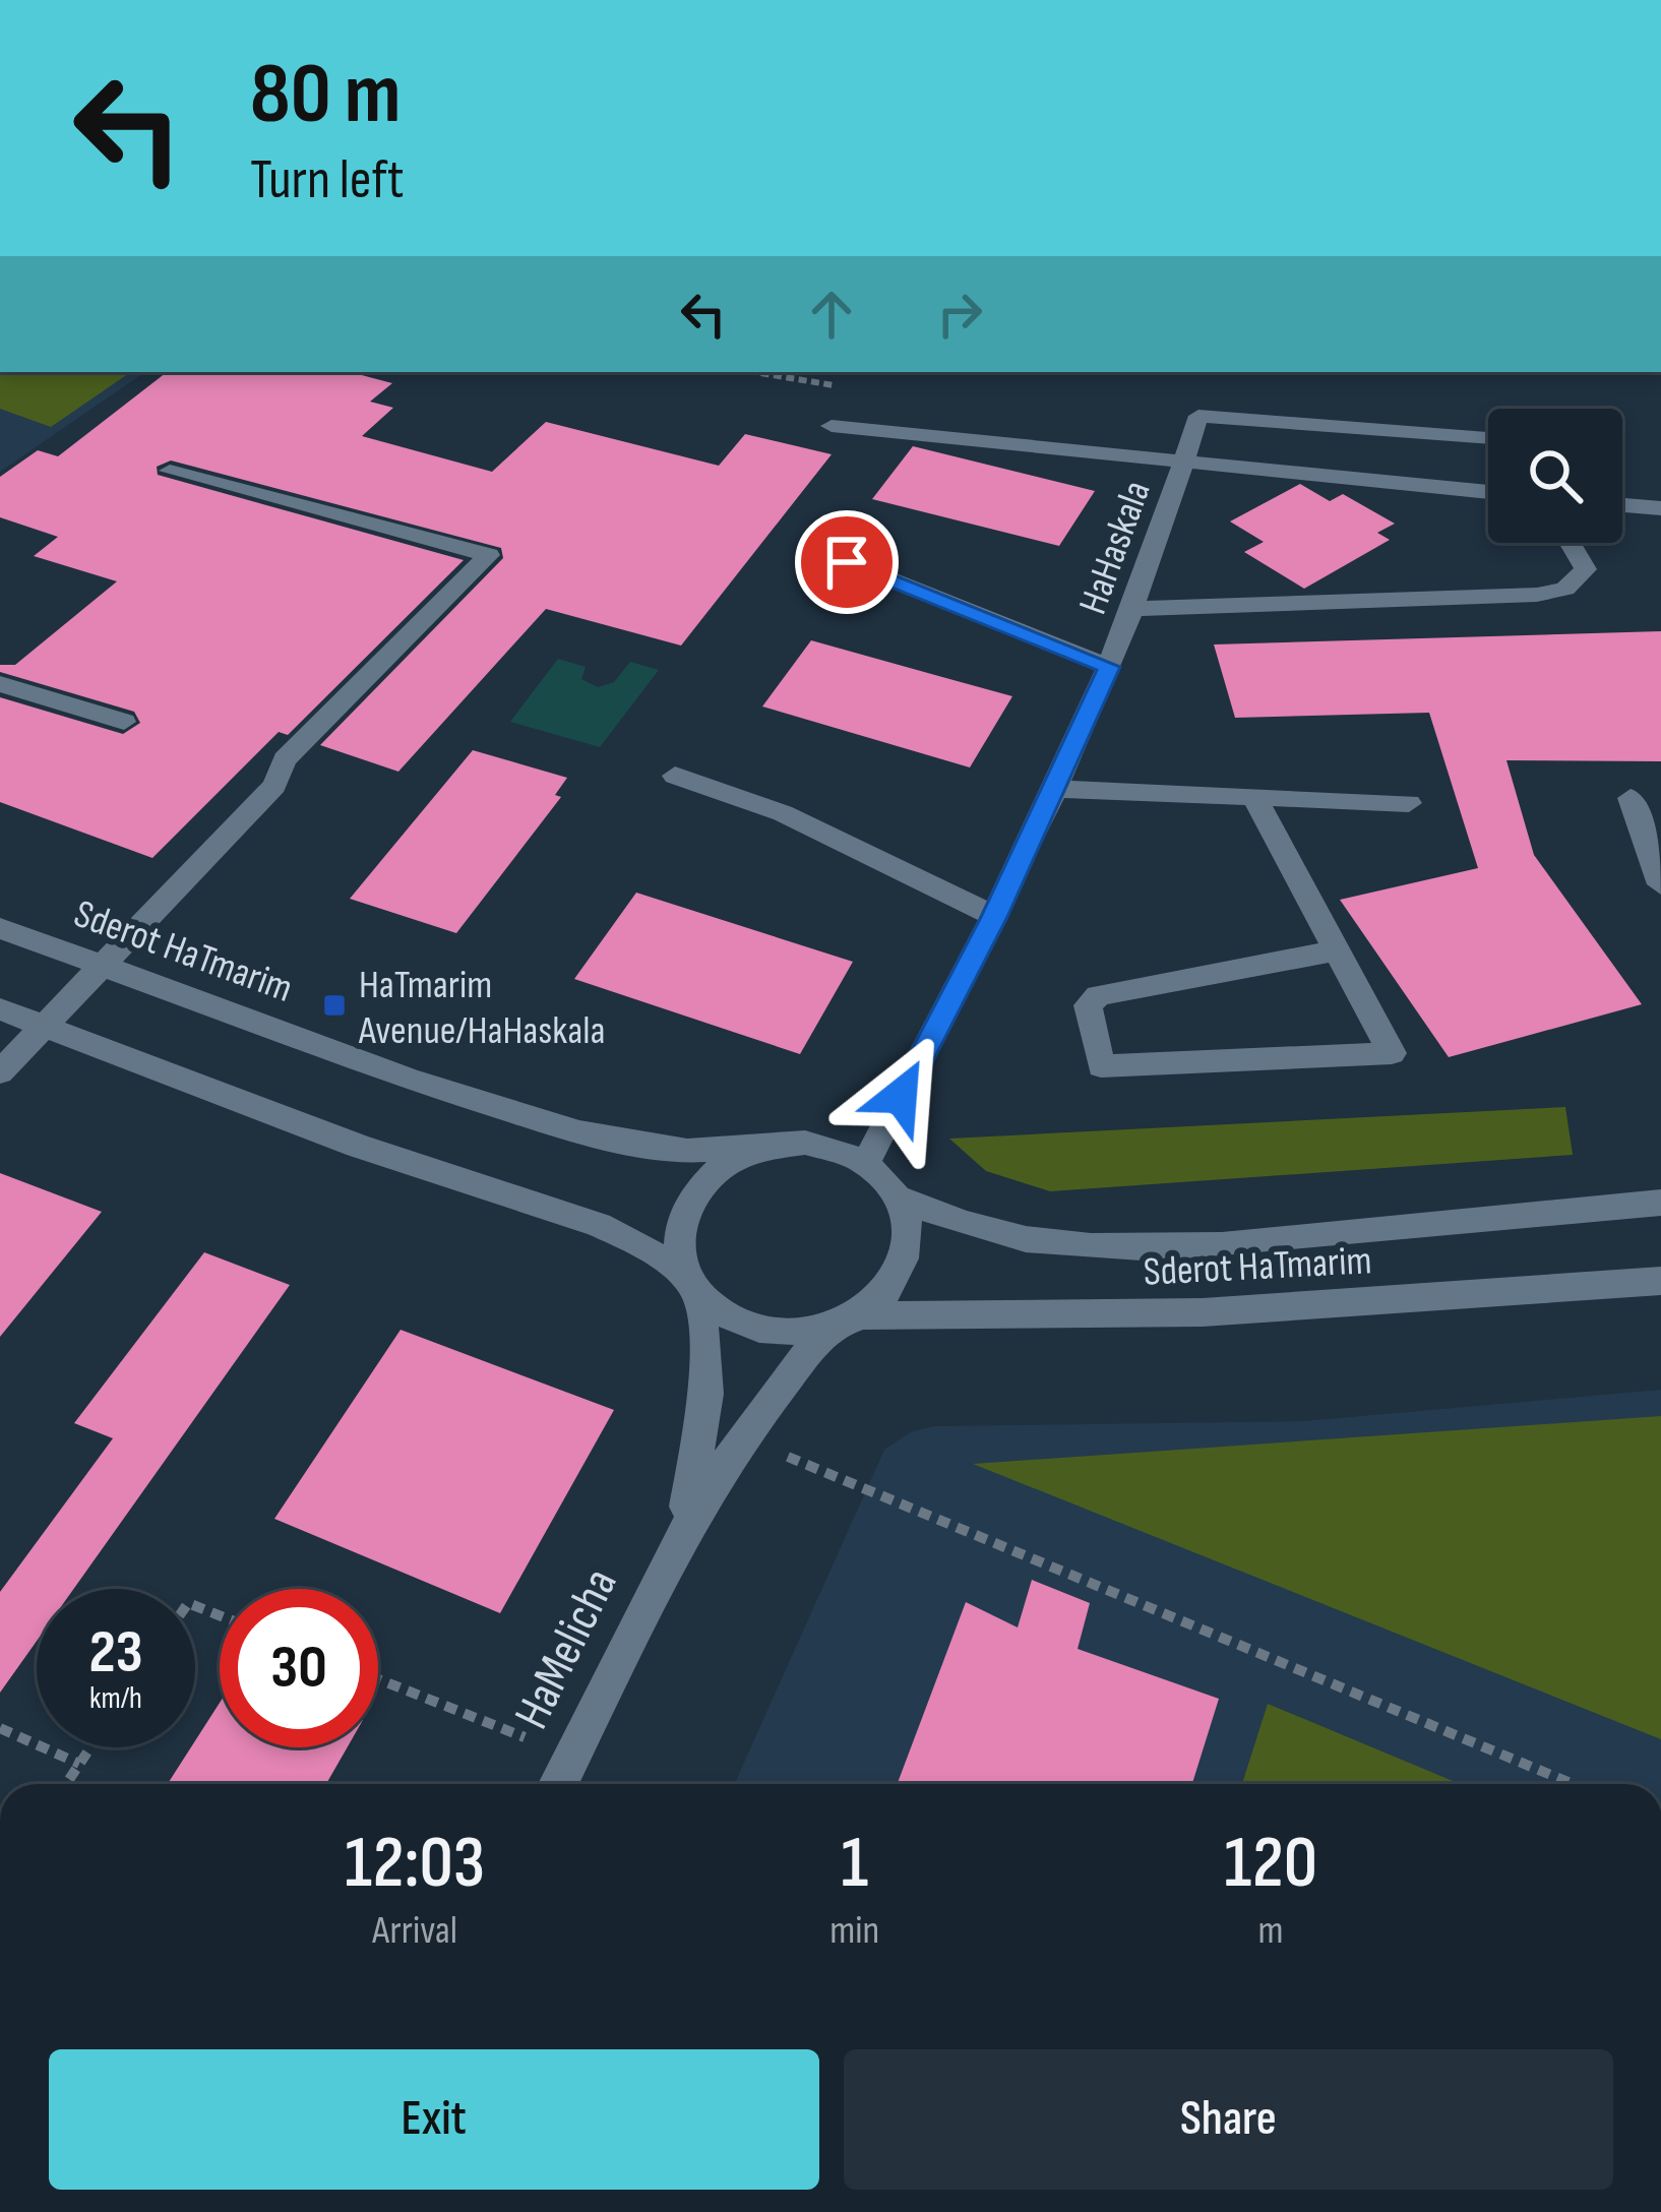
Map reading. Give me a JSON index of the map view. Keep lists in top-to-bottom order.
{
  "streets": {
    "street": ["HaHaskala", "Sderot HaTmarim", "HaMelicha"]
  },
  "crossings": [
    ["HaHaskala", "Sderot HaTmarim"],
    ["HaHaskala", "HaMelicha"],
    ["Sderot HaTmarim", "HaMelicha"]
  ],
  "places": {
    "transit": ["HaTmarim Avenue/HaHaskala"]
  },
  "page": {
    "turn": ["80 m", "Turn left"],
    "speed": "23 km/h",
    "limit": "30",
    "eta": [
      "12:03",
      "Arrival",
      "1",
      "min",
      "120",
      "m"
    ],
    "buttons": ["Exit", "Share"]
  }
}
